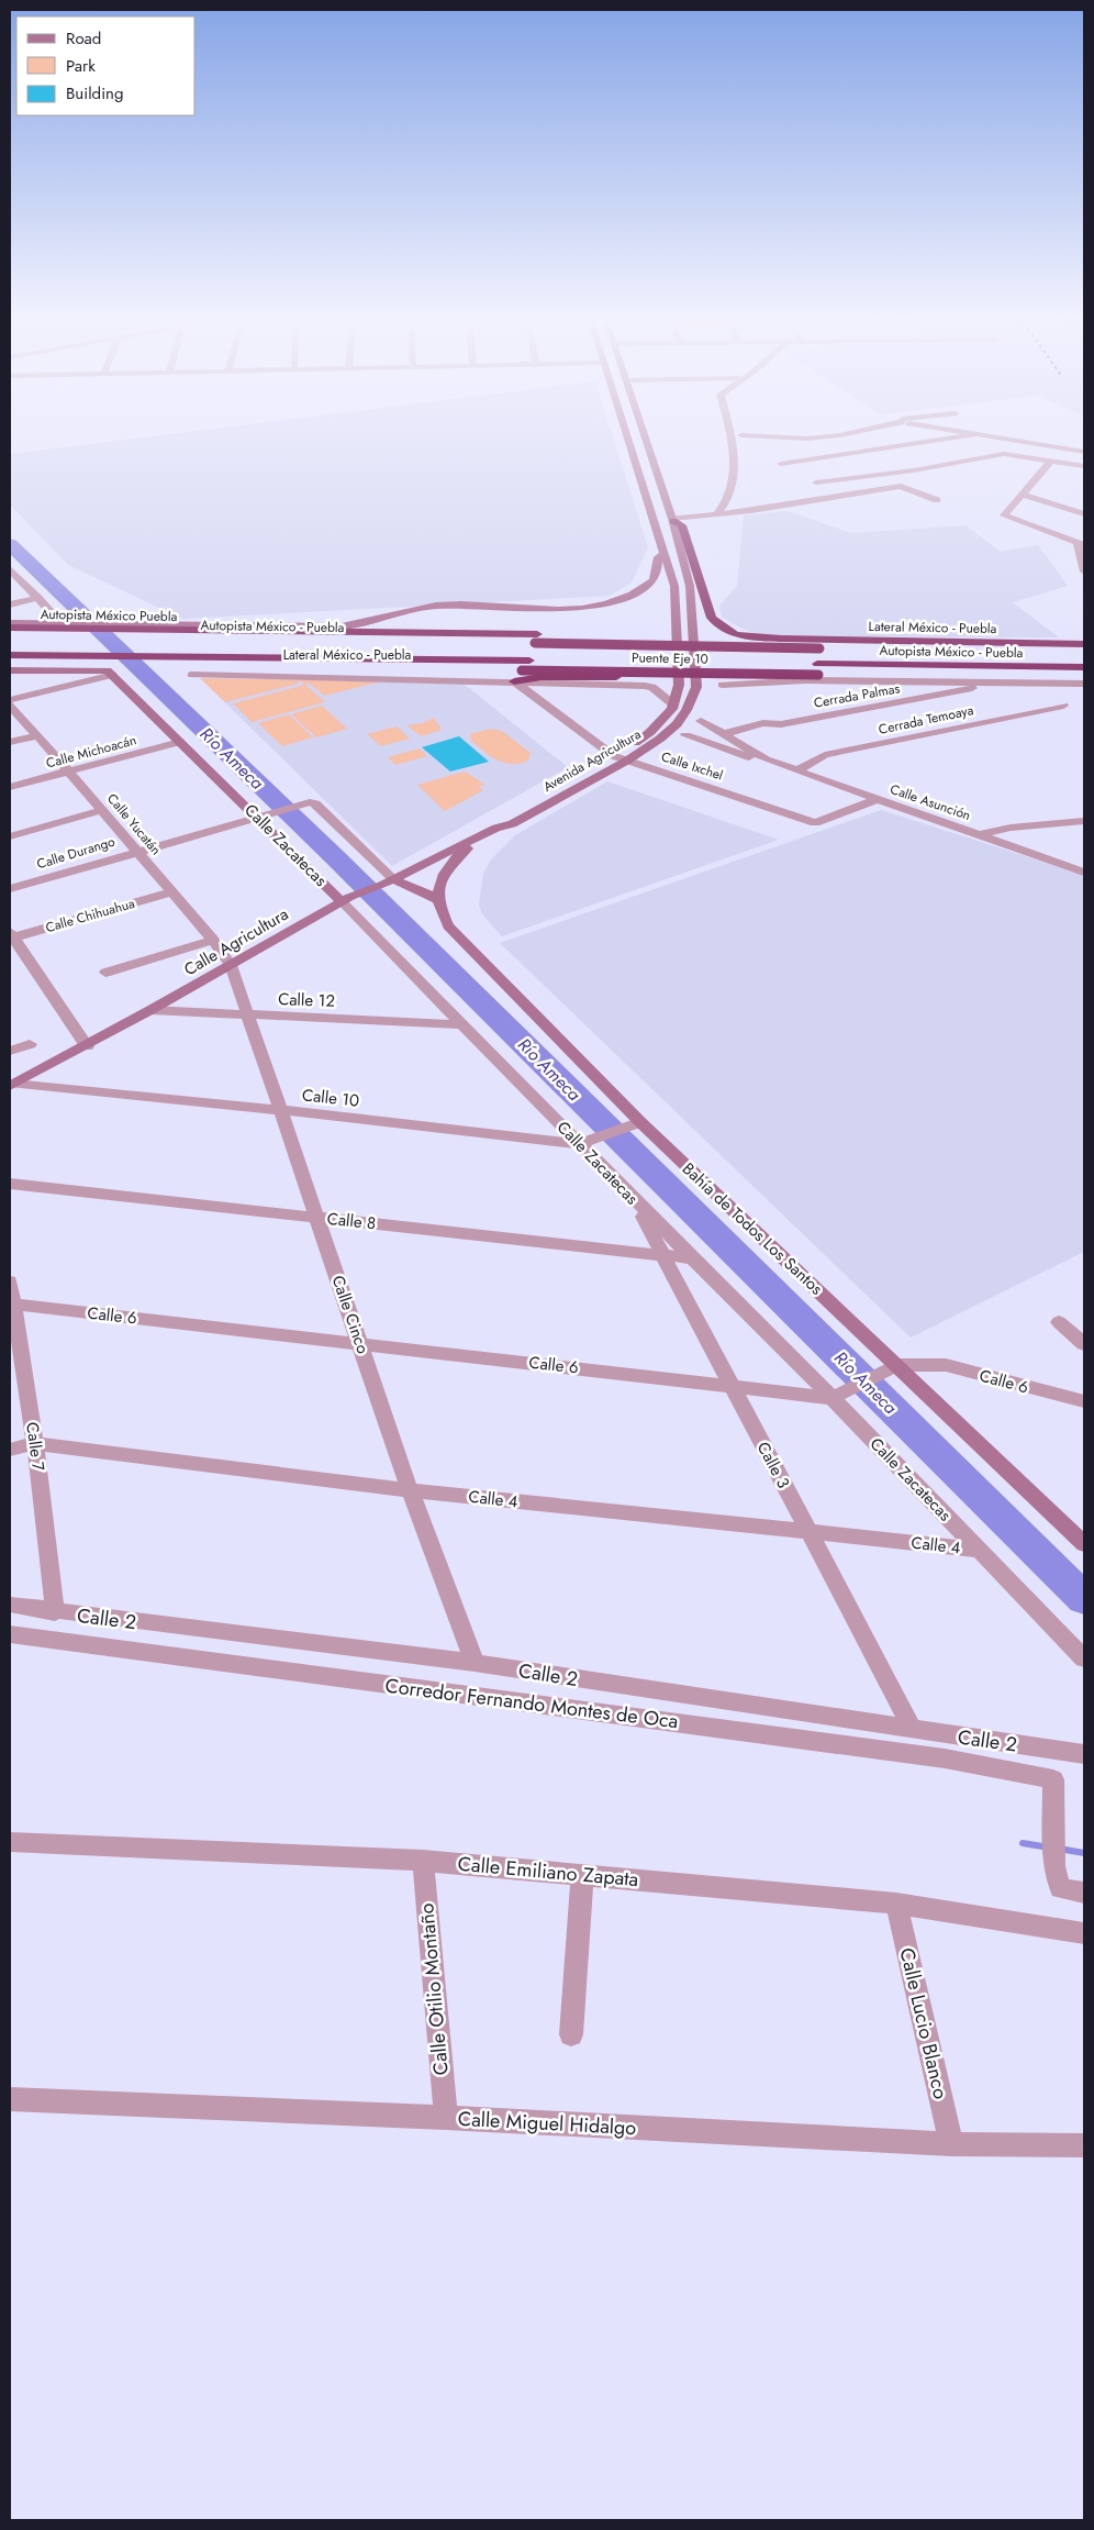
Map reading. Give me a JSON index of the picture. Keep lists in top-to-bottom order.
{
  "streets": {
    "highway": [
      "Autopista México Puebla",
      "Autopista México - Puebla",
      "Lateral México - Puebla",
      "Puente Eje 10"
    ],
    "main road": [
      "Avenida Agricultura",
      "Calle Zacatecas",
      "Calle Agricultura",
      "Bahía de Todos Los Santos"
    ],
    "street": [
      "Cerrada Palmas",
      "Cerrada Temoaya",
      "Calle Michoacán",
      "Calle Ixchel",
      "Calle Asunción",
      "Calle Yucatán",
      "Calle Durango",
      "Calle Chihuahua",
      "Calle 12",
      "Calle 10",
      "Calle 8",
      "Calle Cinco",
      "Calle 6",
      "Calle 7",
      "Calle 3",
      "Calle 4",
      "Calle 2",
      "Corredor Fernando Montes de Oca",
      "Calle Emiliano Zapata",
      "Calle Otilio Montaño",
      "Calle Lucio Blanco",
      "Calle Miguel Hidalgo"
    ]
  },
  "crossings": [
    ["Autopista México Puebla", "Autopista México - Puebla"],
    ["Autopista México Puebla", "Puente Eje 10"],
    ["Autopista México - Puebla", "Lateral México - Puebla"],
    ["Autopista México - Puebla", "Puente Eje 10"],
    ["Lateral México - Puebla", "Puente Eje 10"],
    ["Cerrada Palmas", "Calle Asunción"],
    ["Cerrada Temoaya", "Calle Asunción"],
    ["Calle Michoacán", "Calle Yucatán"],
    ["Calle Michoacán", "Calle Zacatecas"],
    ["Avenida Agricultura", "Calle Ixchel"],
    ["Avenida Agricultura", "Calle Agricultura"],
    ["Calle Ixchel", "Calle Asunción"],
    ["Calle Yucatán", "Calle Durango"],
    ["Calle Yucatán", "Calle Chihuahua"],
    ["Calle Yucatán", "Calle Agricultura"],
    ["Calle Yucatán", "Calle Cinco"],
    ["Calle Zacatecas", "Calle Durango"],
    ["Calle Zacatecas", "Calle Agricultura"],
    ["Calle Zacatecas", "Calle 12"],
    ["Calle Zacatecas", "Calle 10"],
    ["Calle Zacatecas", "Calle 8"],
    ["Calle Zacatecas", "Calle 6"],
    ["Calle Zacatecas", "Calle 3"],
    ["Calle Zacatecas", "Calle 4"],
    ["Calle Durango", "Calle Agricultura"],
    ["Calle Agricultura", "Calle 12"],
    ["Calle Agricultura", "Calle 10"],
    ["Calle Agricultura", "Calle Cinco"],
    ["Calle 12", "Calle Cinco"],
    ["Calle 10", "Bahía de Todos Los Santos"],
    ["Calle 10", "Calle Cinco"],
    ["Calle 8", "Calle Cinco"],
    ["Calle 8", "Calle 3"],
    ["Bahía de Todos Los Santos", "Calle 6"],
    ["Calle Cinco", "Calle 6"],
    ["Calle Cinco", "Calle 4"],
    ["Calle Cinco", "Calle 2"],
    ["Calle 6", "Calle 7"],
    ["Calle 6", "Calle 3"],
    ["Calle 7", "Calle 4"],
    ["Calle 7", "Calle 2"],
    ["Calle 3", "Calle 4"],
    ["Calle 3", "Calle 2"],
    ["Calle Emiliano Zapata", "Calle Otilio Montaño"],
    ["Calle Emiliano Zapata", "Calle Lucio Blanco"],
    ["Calle Otilio Montaño", "Calle Miguel Hidalgo"],
    ["Calle Lucio Blanco", "Calle Miguel Hidalgo"]
  ],
  "water": ["Río Ameca"],
  "legend": ["Road", "Park", "Building"]
}
